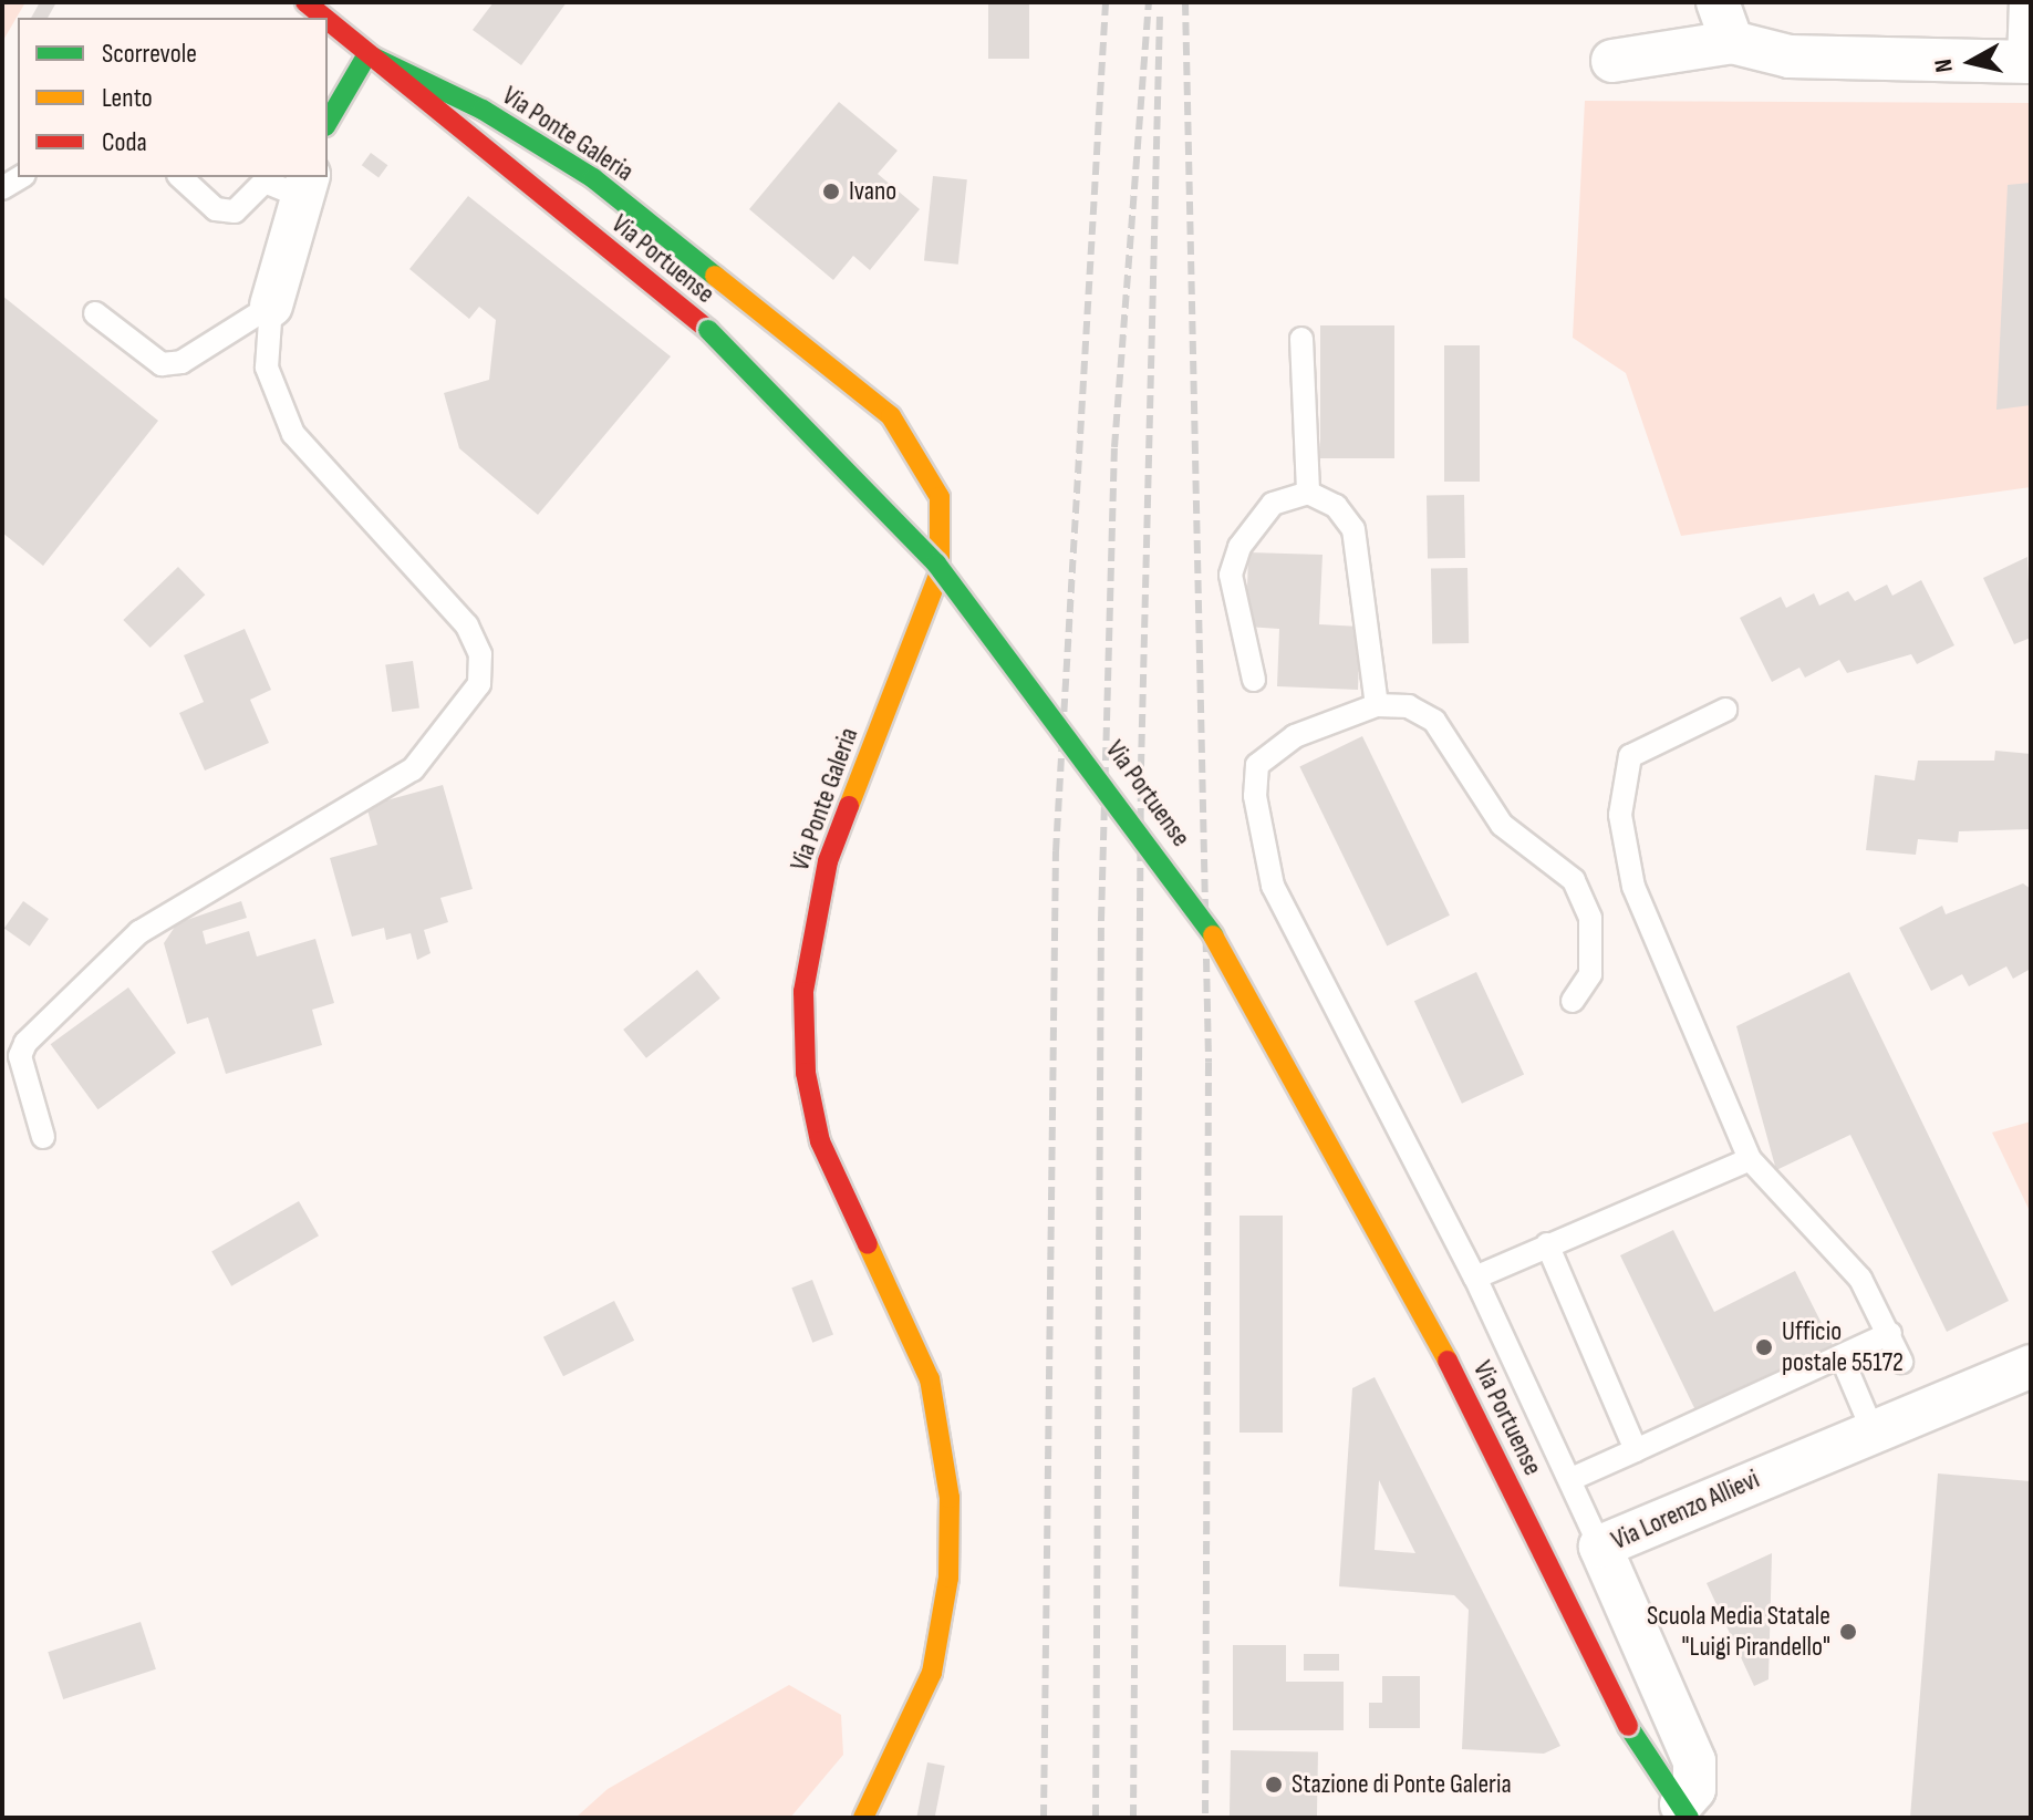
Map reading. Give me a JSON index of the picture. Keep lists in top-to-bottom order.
{
  "streets": {
    "main road": ["Via Ponte Galeria", "Via Portuense"],
    "street": ["Via Lorenzo Allievi"]
  },
  "crossings": [
    ["Via Ponte Galeria", "Via Portuense"],
    ["Via Portuense", "Via Lorenzo Allievi"]
  ],
  "places": [
    "Ivano",
    "Ufficio postale 55172",
    "Scuola Media Statale \"Luigi Pirandello\"",
    "Stazione di Ponte Galeria"
  ],
  "legend": ["Scorrevole", "Lento", "Coda"],
  "north": "left"
}
